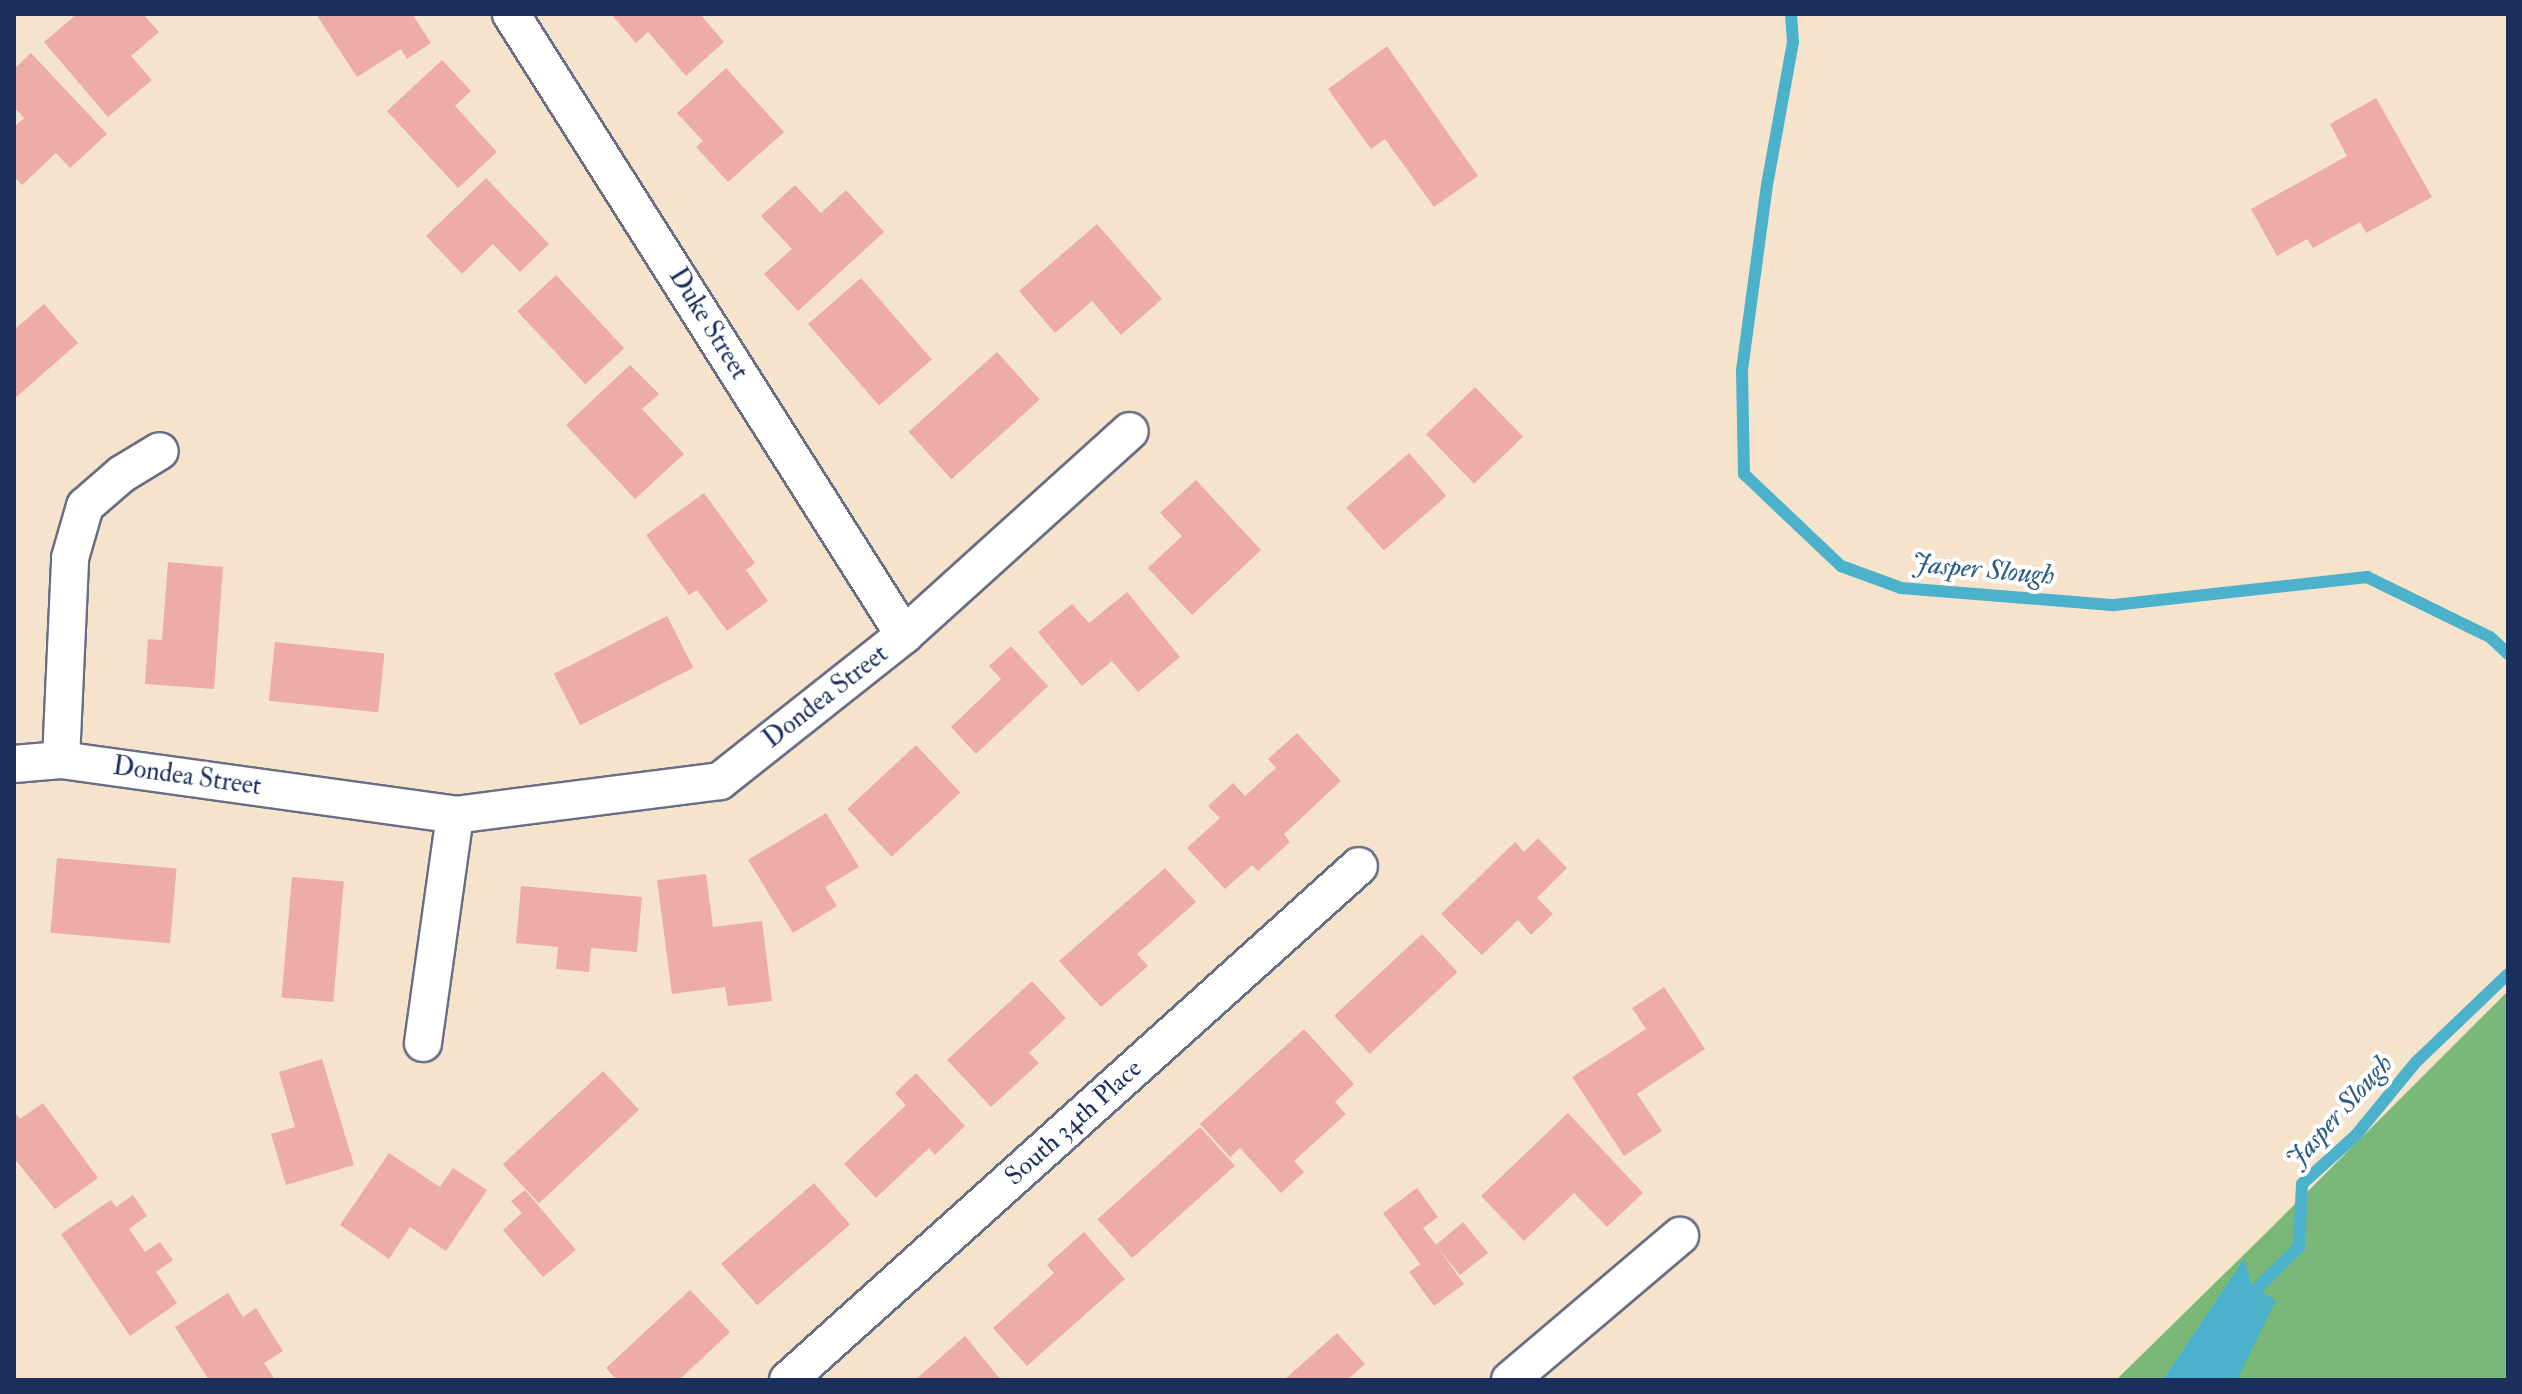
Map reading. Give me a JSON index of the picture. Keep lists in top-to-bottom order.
{
  "streets": {
    "street": ["Duke Street", "Dondea Street", "South 34th Place"]
  },
  "crossings": [
    ["Duke Street", "Dondea Street"]
  ],
  "water": ["Jasper Slough"]
}
